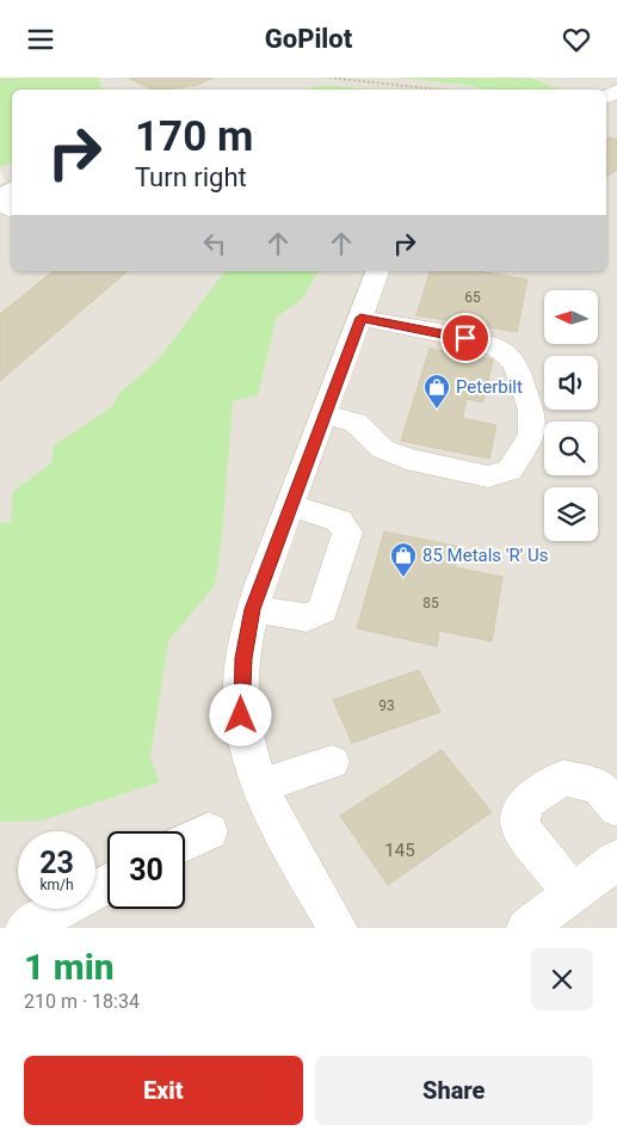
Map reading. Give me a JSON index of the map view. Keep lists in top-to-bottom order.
{
  "places": {
    "shop": ["Peterbilt", "85 Metals 'R' Us"]
  },
  "house_numbers": [
    "65",
    "85",
    "93",
    "145"
  ],
  "north": "left",
  "page": {
    "header": "GoPilot",
    "turn": ["170 m", "Turn right"],
    "speed": "23 km/h",
    "limit": "30",
    "heading": ["1 min", "210 m · 18:34"],
    "buttons": ["Exit", "Share"]
  }
}
